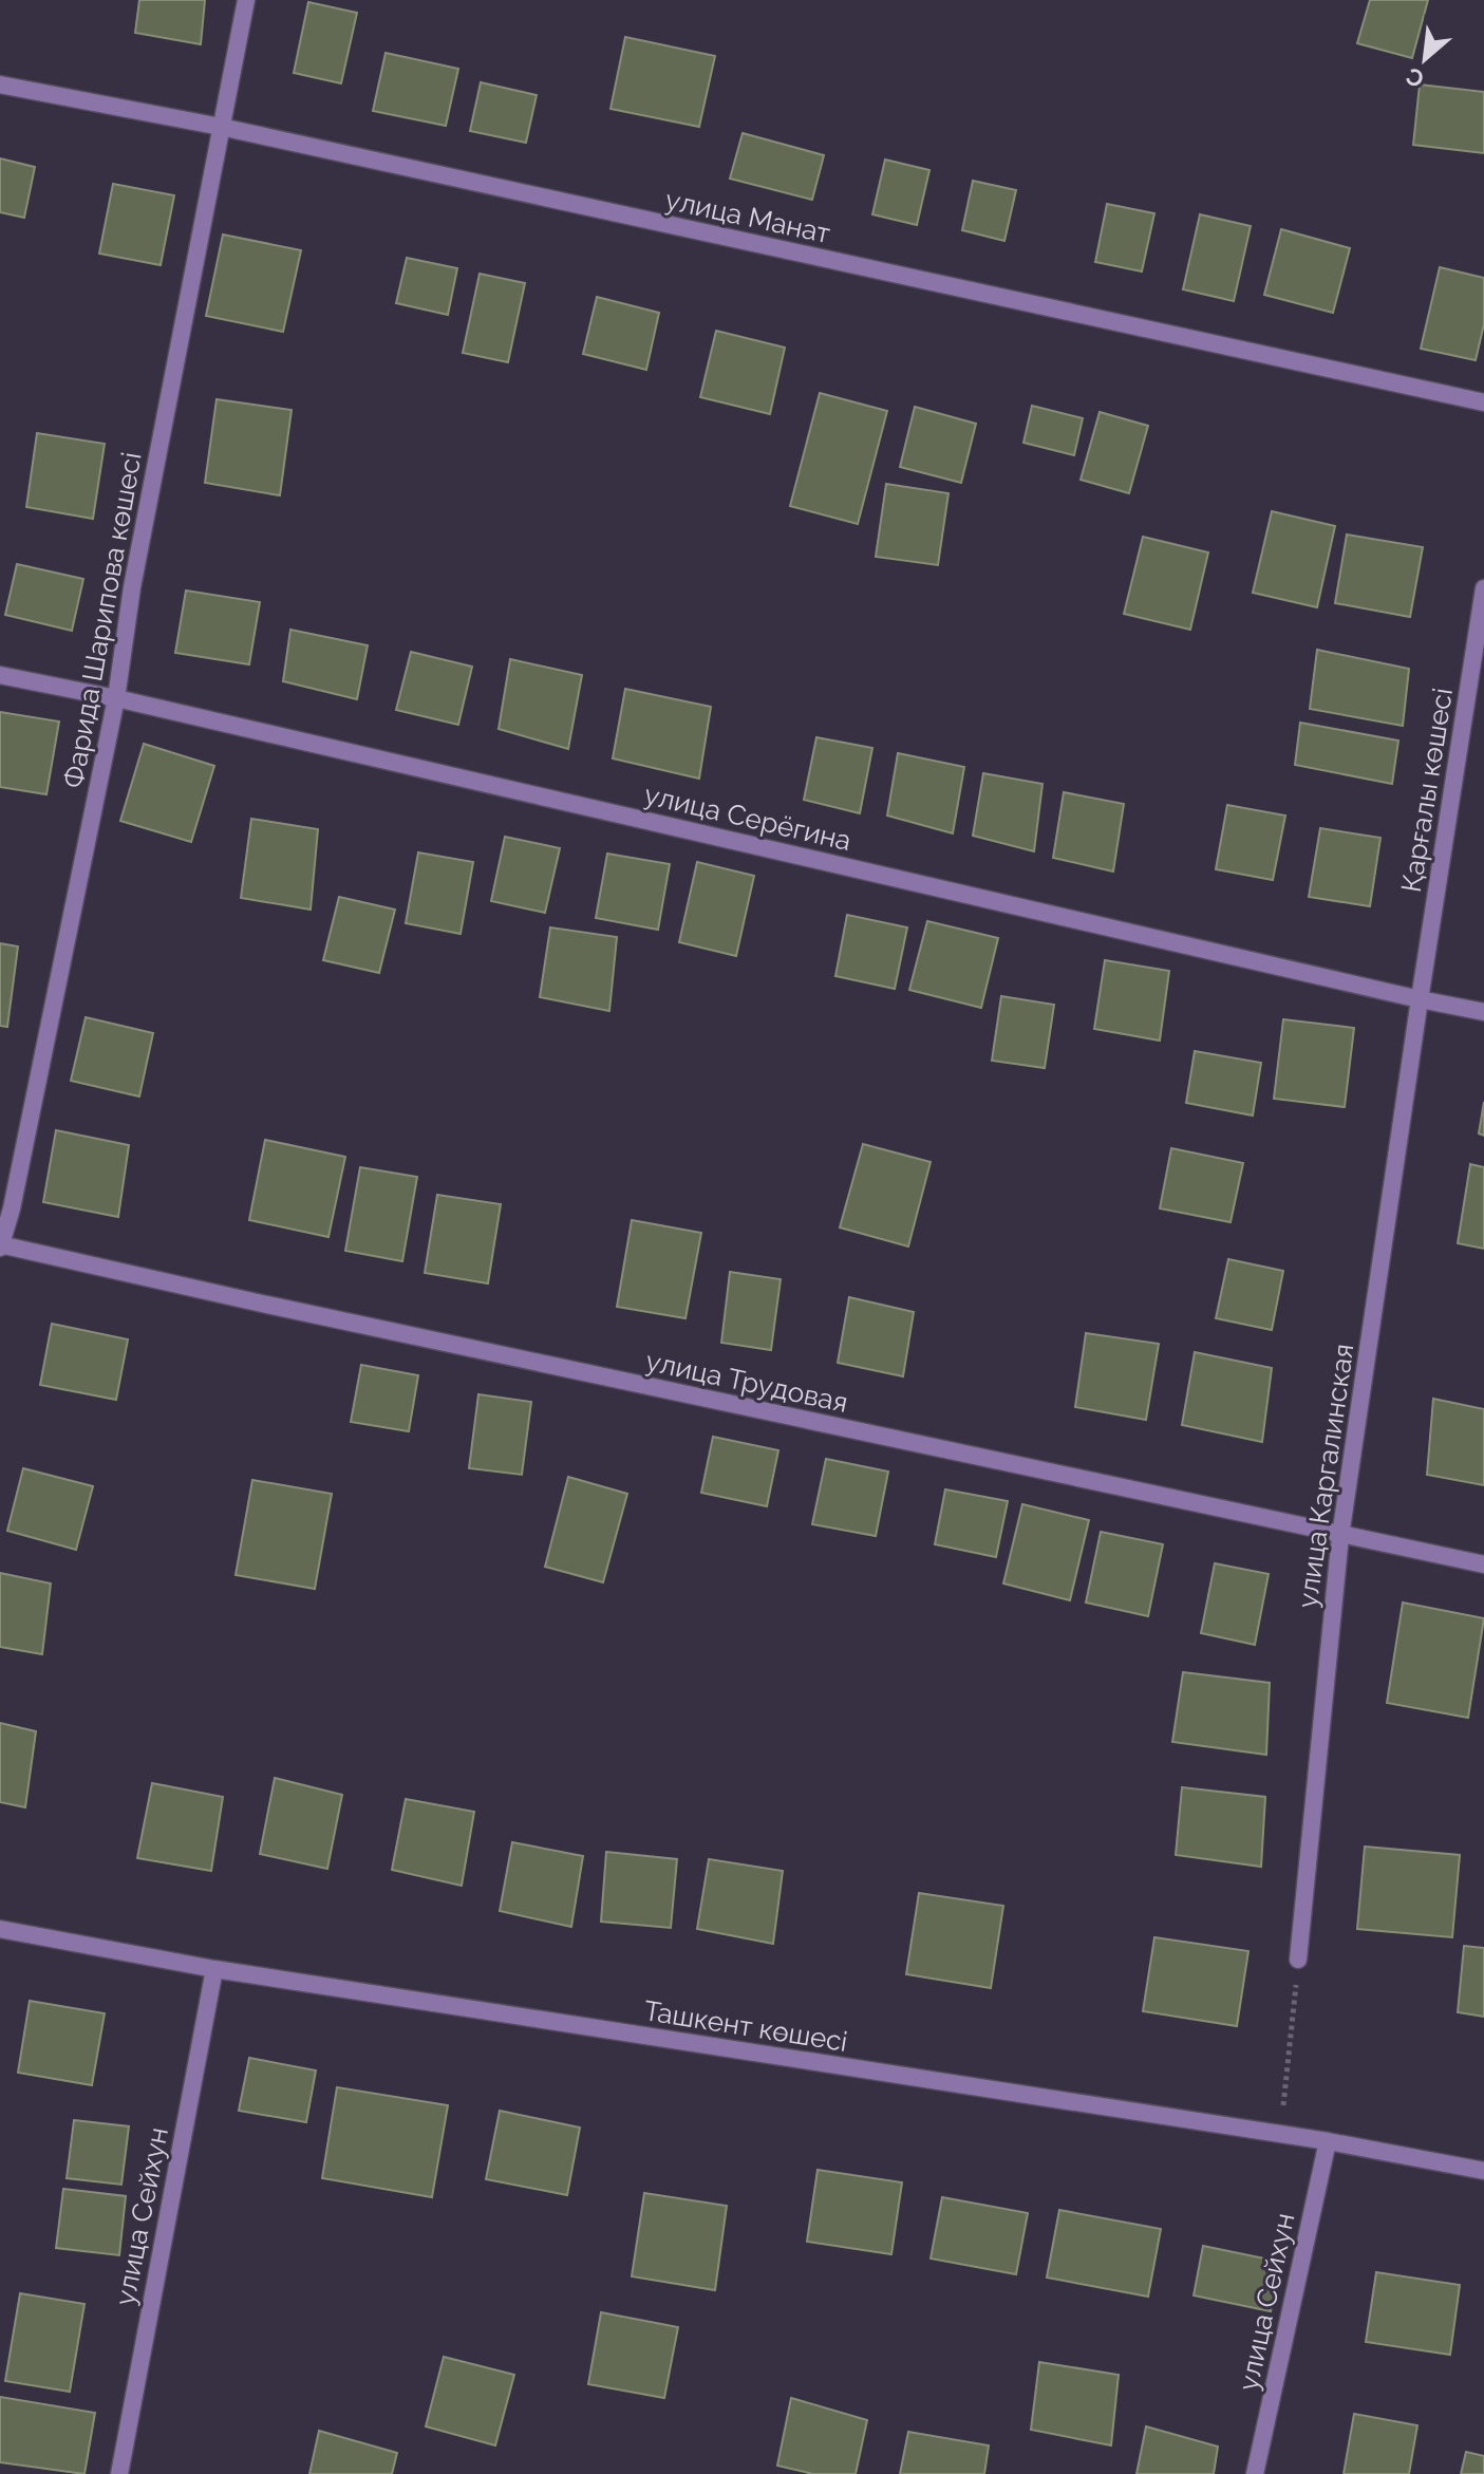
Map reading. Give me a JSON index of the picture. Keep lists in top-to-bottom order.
{
  "streets": {
    "street": [
      "улица Манат",
      "Фарида Шарипова көшесі",
      "Қарғалы көшесі",
      "улица Серёгина",
      "улица Трудовая",
      "улица Каргалинская",
      "Ташкент көшесі",
      "улица Сейхун"
    ]
  },
  "crossings": [
    ["улица Манат", "Фарида Шарипова көшесі"],
    ["Фарида Шарипова көшесі", "улица Серёгина"],
    ["Фарида Шарипова көшесі", "улица Трудовая"],
    ["Қарғалы көшесі", "улица Серёгина"],
    ["Қарғалы көшесі", "улица Каргалинская"],
    ["улица Серёгина", "улица Каргалинская"],
    ["улица Трудовая", "улица Каргалинская"],
    ["Ташкент көшесі", "улица Сейхун"]
  ],
  "north": "bottom left"
}
